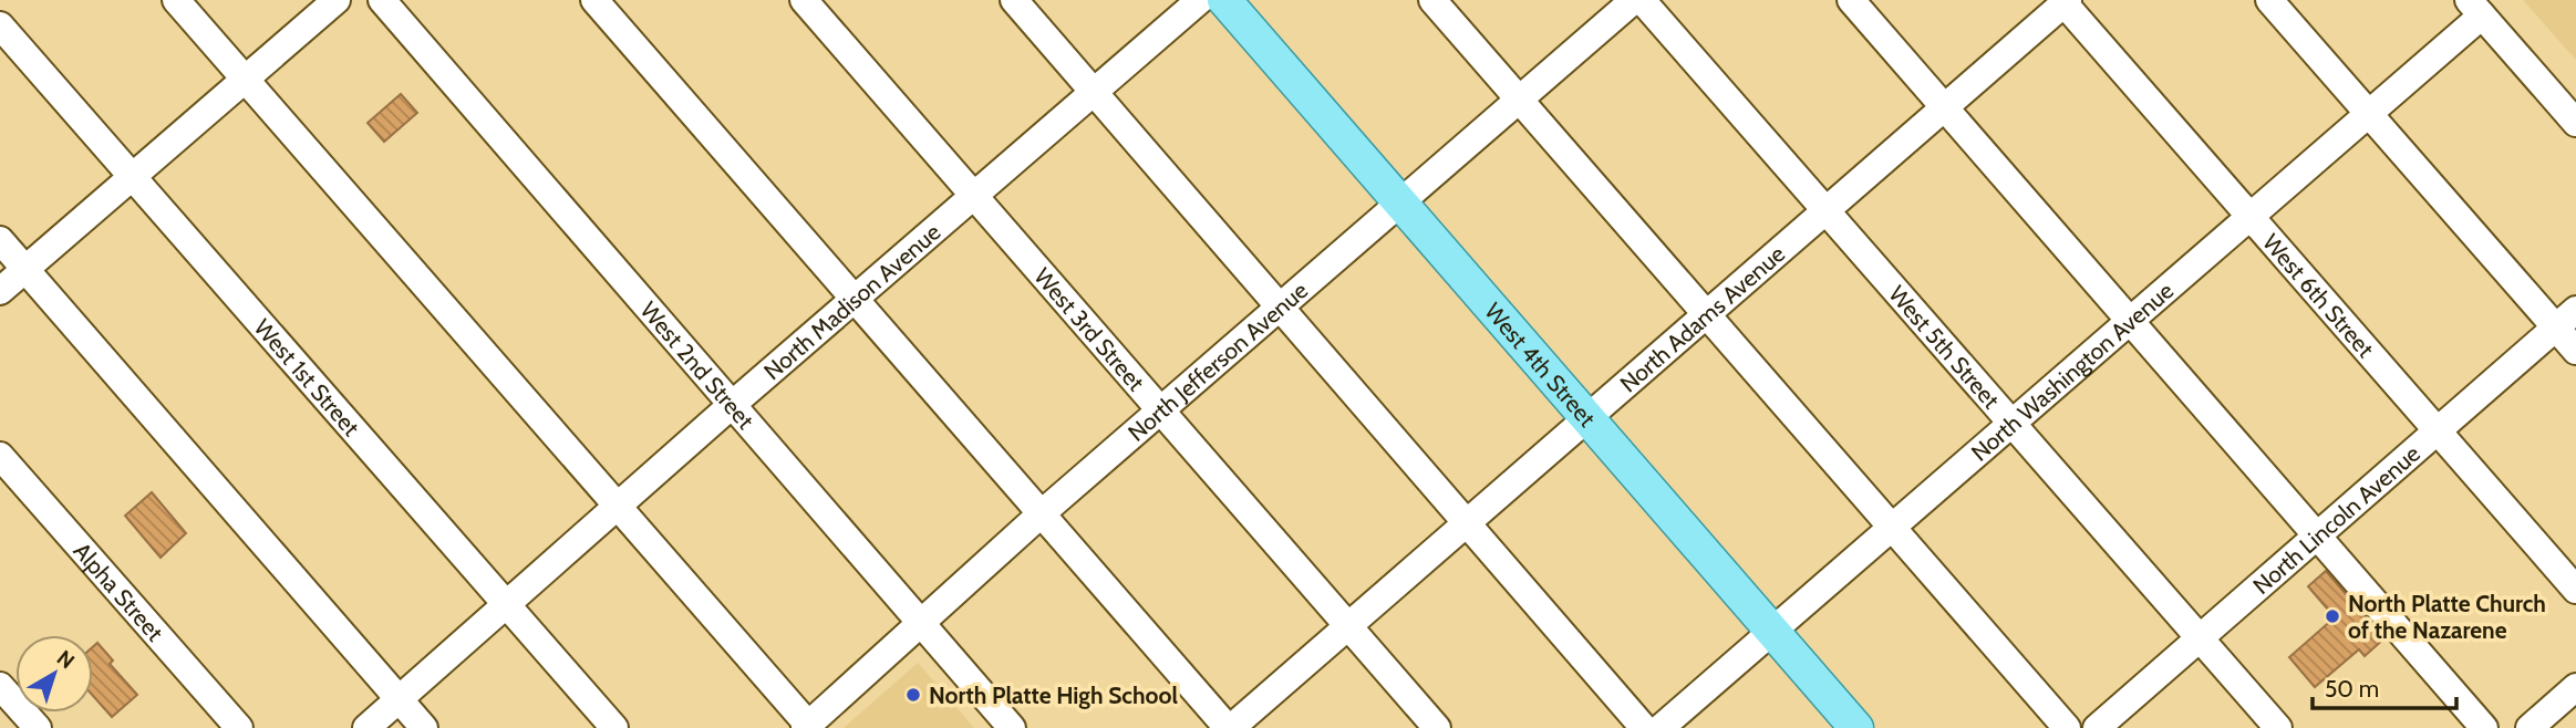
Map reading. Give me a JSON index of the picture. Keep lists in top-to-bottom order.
{
  "streets": {
    "main road": ["West 4th Street"],
    "street": [
      "West 6th Street",
      "North Madison Avenue",
      "North Adams Avenue",
      "West 3rd Street",
      "West 5th Street",
      "North Jefferson Avenue",
      "West 2nd Street",
      "North Washington Avenue",
      "West 1st Street",
      "North Lincoln Avenue",
      "Alpha Street"
    ]
  },
  "crossings": [
    ["West 6th Street", "North Adams Avenue"],
    ["West 6th Street", "North Washington Avenue"],
    ["West 6th Street", "North Lincoln Avenue"],
    ["North Madison Avenue", "West 3rd Street"],
    ["North Madison Avenue", "West 2nd Street"],
    ["North Madison Avenue", "West 1st Street"],
    ["North Adams Avenue", "West 3rd Street"],
    ["North Adams Avenue", "West 5th Street"],
    ["North Adams Avenue", "West 4th Street"],
    ["West 3rd Street", "North Jefferson Avenue"],
    ["West 5th Street", "North Washington Avenue"],
    ["West 5th Street", "North Lincoln Avenue"],
    ["North Jefferson Avenue", "West 2nd Street"],
    ["North Jefferson Avenue", "West 4th Street"],
    ["West 4th Street", "North Washington Avenue"]
  ],
  "places": ["North Platte Church of the Nazarene", "North Platte High School"],
  "scale_bar": "50 m",
  "north": "top right"
}
